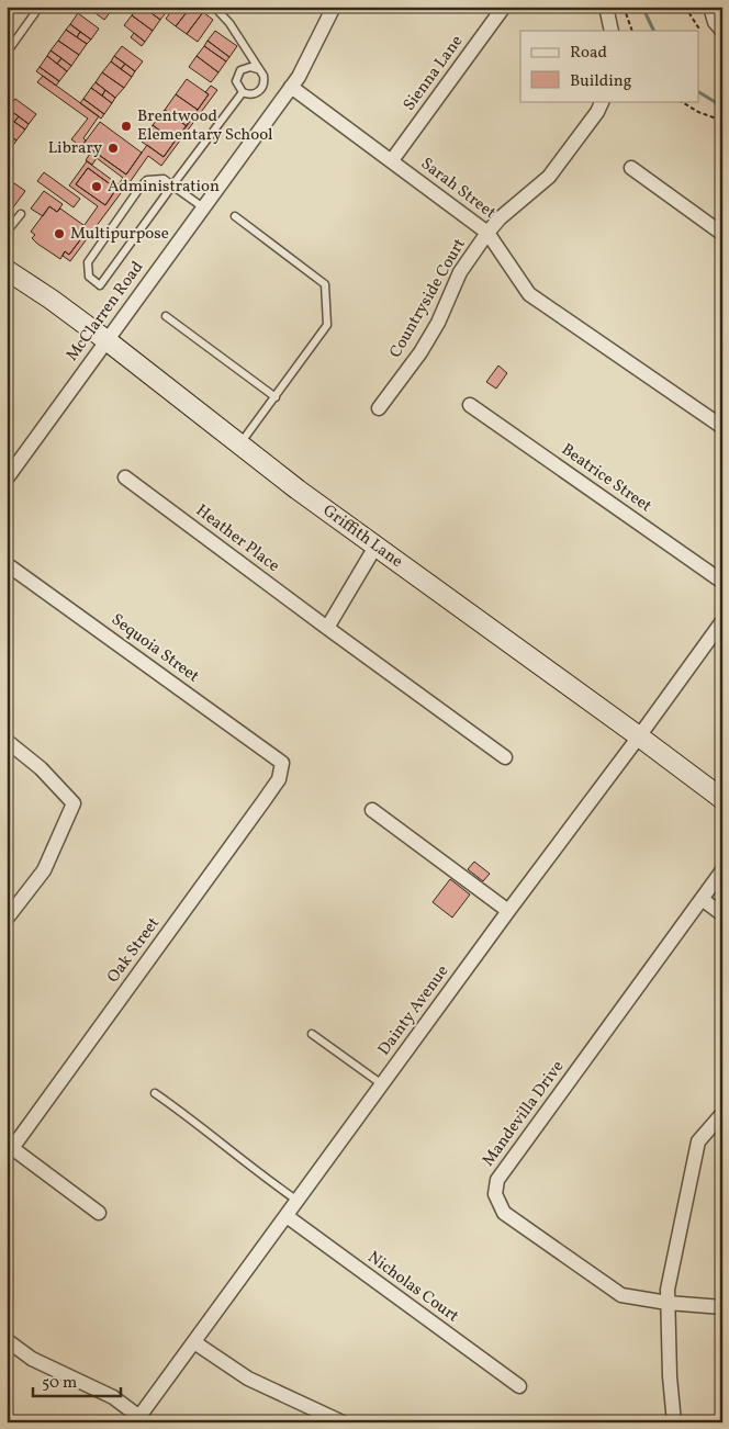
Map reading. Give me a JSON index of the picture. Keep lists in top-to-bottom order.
{
  "streets": {
    "street": [
      "Sienna Lane",
      "Sarah Street",
      "Countryside Court",
      "McClarren Road",
      "Beatrice Street",
      "Griffith Lane",
      "Heather Place",
      "Sequoia Street",
      "Oak Street",
      "Dainty Avenue",
      "Mandevilla Drive",
      "Nicholas Court"
    ]
  },
  "crossings": [
    ["Sienna Lane", "Sarah Street"],
    ["Sarah Street", "Countryside Court"],
    ["Sarah Street", "McClarren Road"],
    ["McClarren Road", "Griffith Lane"],
    ["Griffith Lane", "Dainty Avenue"],
    ["Sequoia Street", "Oak Street"],
    ["Dainty Avenue", "Nicholas Court"]
  ],
  "places": [
    "Brentwood Elementary School",
    "Library",
    "Administration",
    "Multipurpose"
  ],
  "legend": ["Road", "Building"],
  "scale_bar": "50 m"
}
